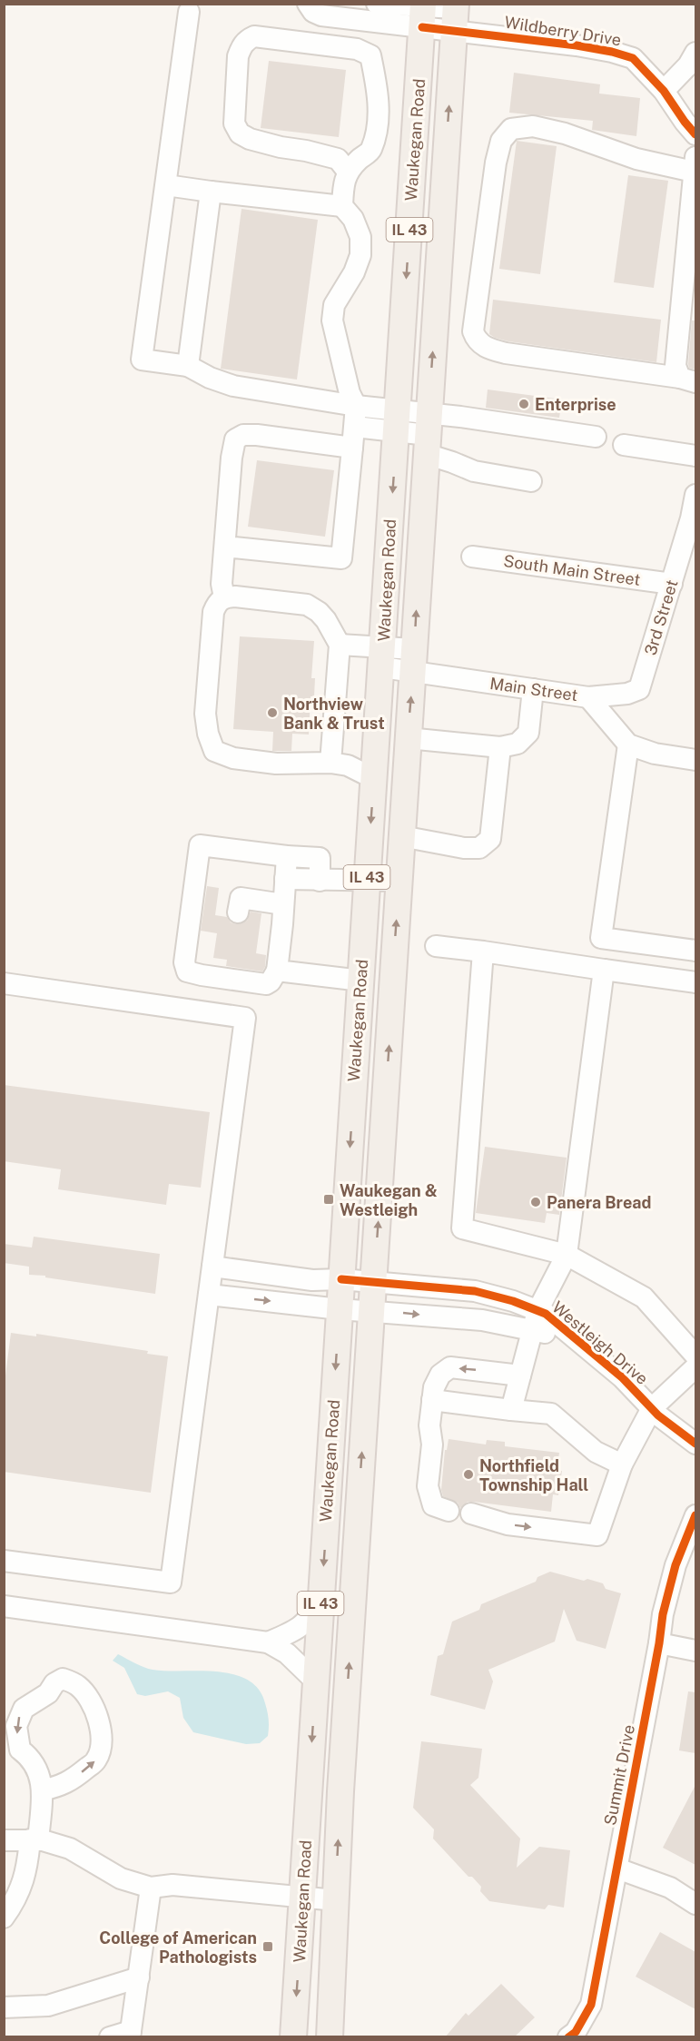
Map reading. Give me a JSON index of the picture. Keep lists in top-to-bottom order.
{
  "streets": {
    "main road": ["Waukegan Road", "IL 43"],
    "street": [
      "Wildberry Drive",
      "South Main Street",
      "3rd Street",
      "Main Street",
      "Westleigh Drive",
      "Summit Drive"
    ]
  },
  "crossings": [
    ["Wildberry Drive", "Waukegan Road"],
    ["Waukegan Road", "Main Street"],
    ["Waukegan Road", "Westleigh Drive"],
    ["South Main Street", "3rd Street"],
    ["3rd Street", "Main Street"]
  ],
  "places": {
    "other": [
      "Enterprise",
      "Northview Bank & Trust",
      "Panera Bread",
      "Northfield Township Hall"
    ],
    "transit": ["Waukegan & Westleigh", "College of American Pathologists"]
  }
}
